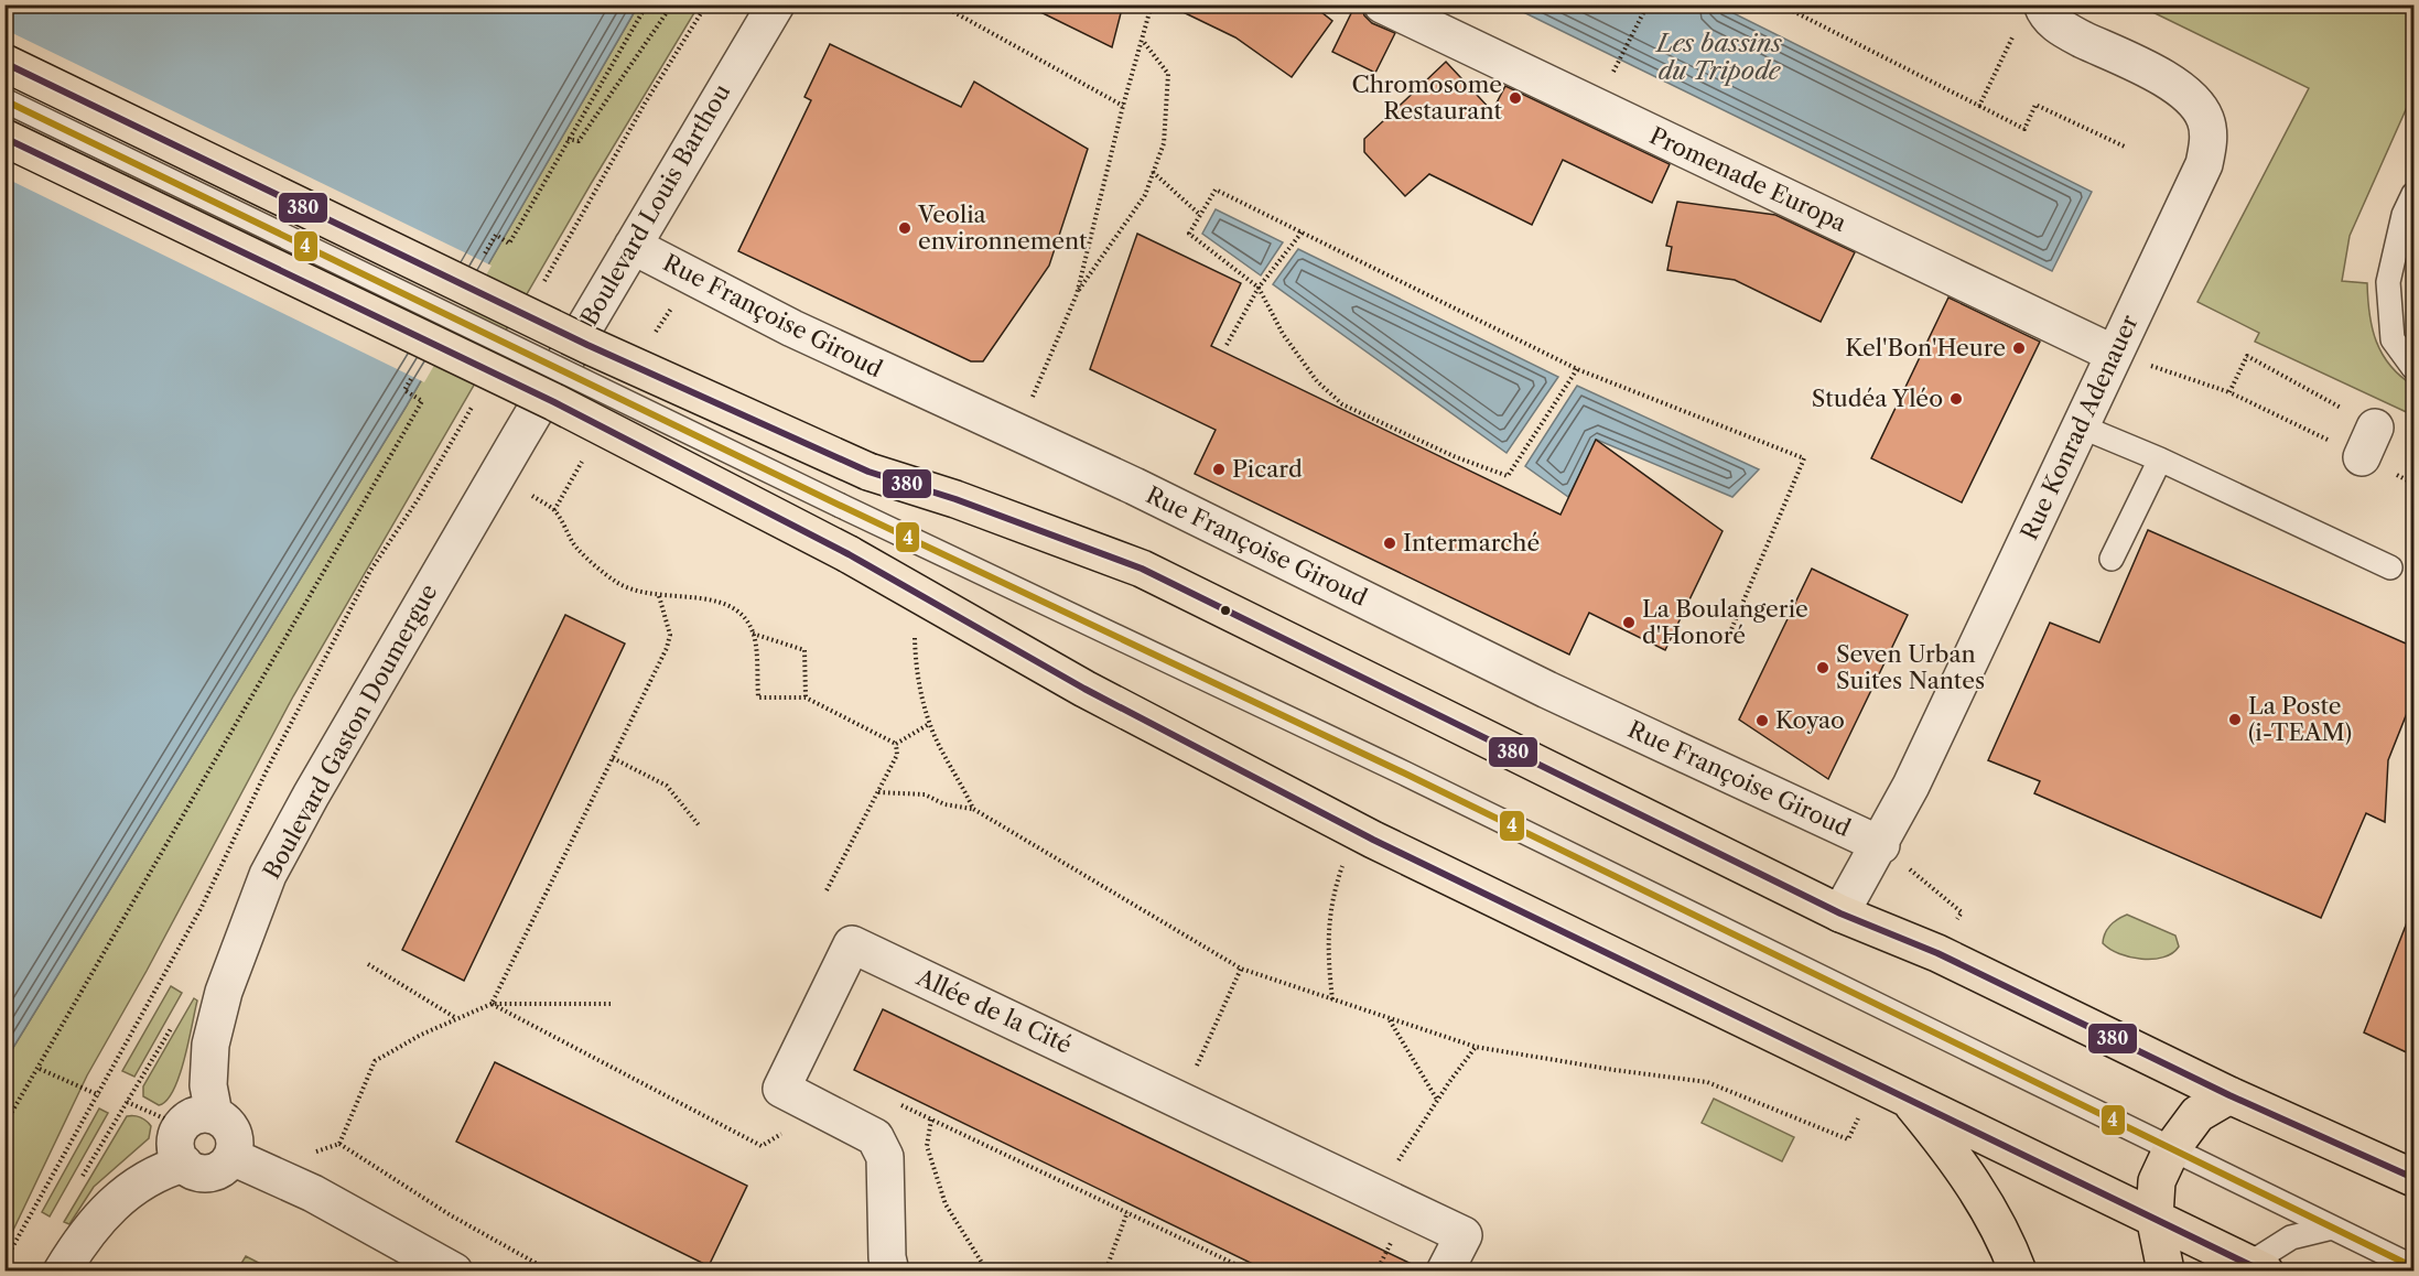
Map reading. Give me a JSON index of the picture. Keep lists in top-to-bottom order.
{
  "streets": {
    "street": [
      "Promenade Europa",
      "Boulevard Louis Barthou",
      "Rue Françoise Giroud",
      "Rue Konrad Adenauer",
      "Boulevard Gaston Doumergue",
      "Allée de la Cité"
    ]
  },
  "crossings": [
    ["Promenade Europa", "Rue Konrad Adenauer"],
    ["Boulevard Louis Barthou", "Rue Françoise Giroud"],
    ["Boulevard Louis Barthou", "Boulevard Gaston Doumergue"],
    ["Rue Françoise Giroud", "Rue Konrad Adenauer"]
  ],
  "water": ["Les bassins du Tripode"],
  "places": [
    "Chromosome Restaurant",
    "Veolia environnement",
    "Kel'Bon'Heure",
    "Studéa Yléo",
    "Picard",
    "Intermarché",
    "La Boulangerie d'Honoré",
    "Seven Urban Suites Nantes",
    "La Poste (i-TEAM)",
    "Koyao"
  ],
  "lines": ["transit line 380", "transit line 4"]
}
